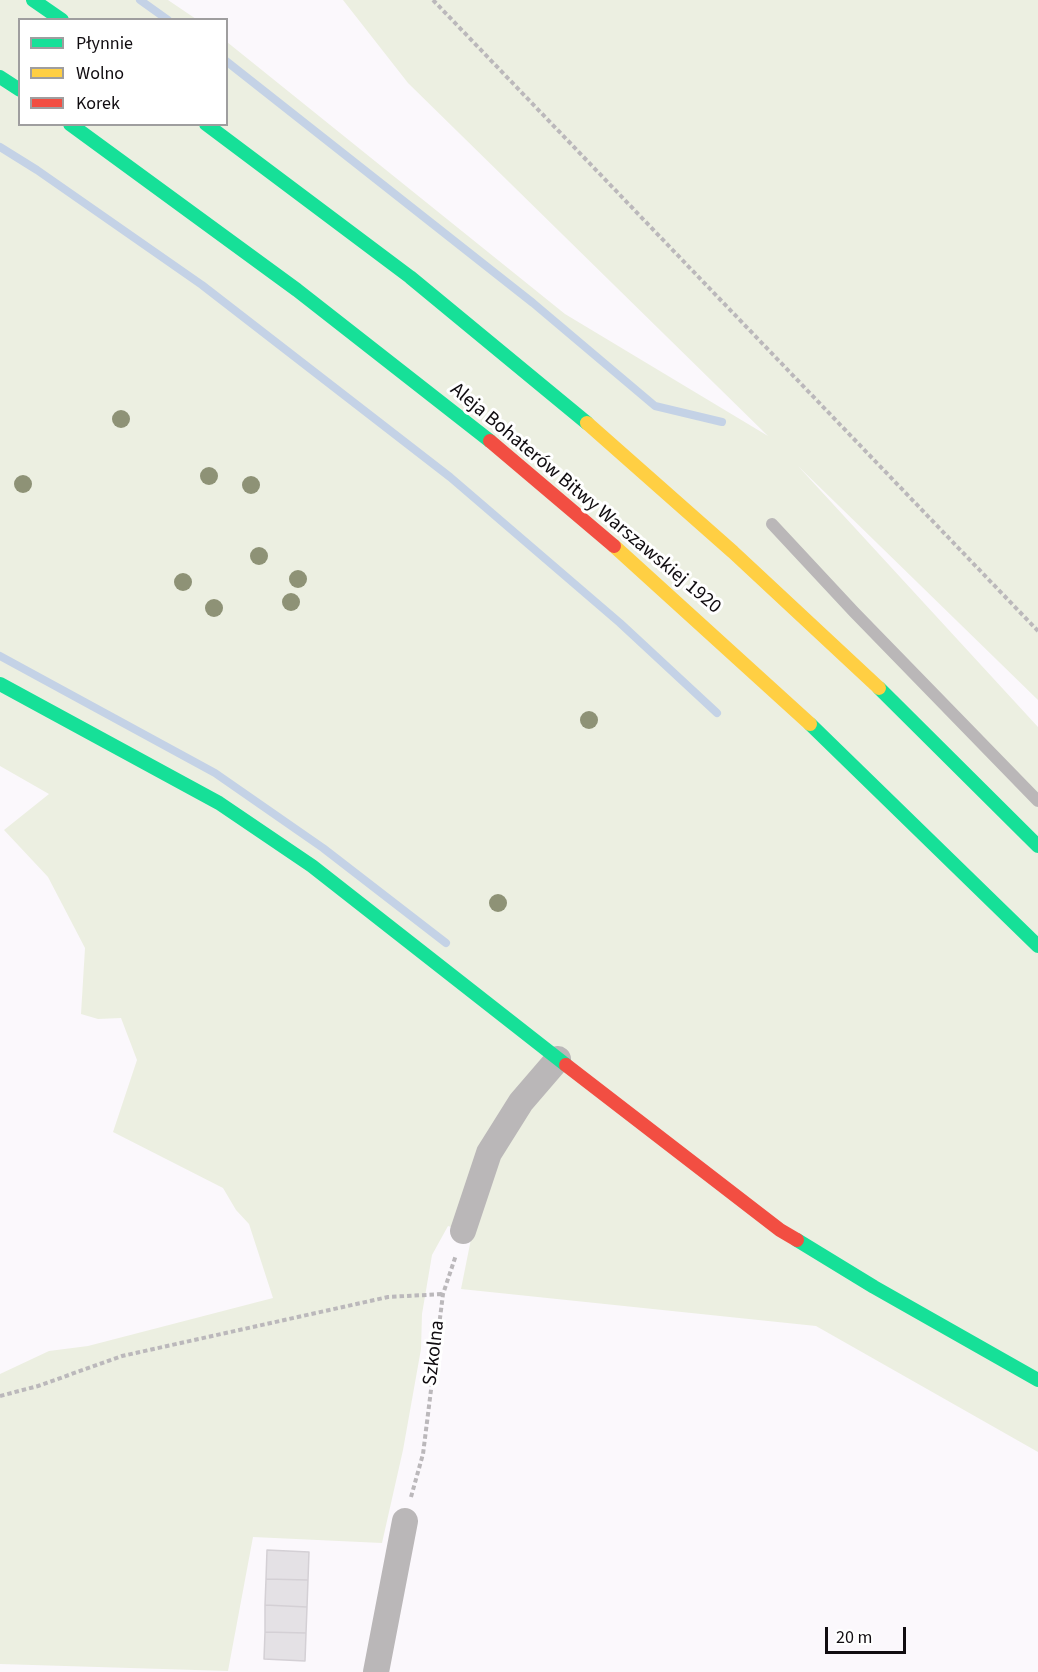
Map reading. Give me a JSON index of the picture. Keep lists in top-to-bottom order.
{
  "streets": {
    "main road": ["Aleja Bohaterów Bitwy Warszawskiej 1920"],
    "path": ["Szkolna"]
  },
  "legend": ["Płynnie", "Wolno", "Korek"],
  "scale_bar": "20 m"
}
